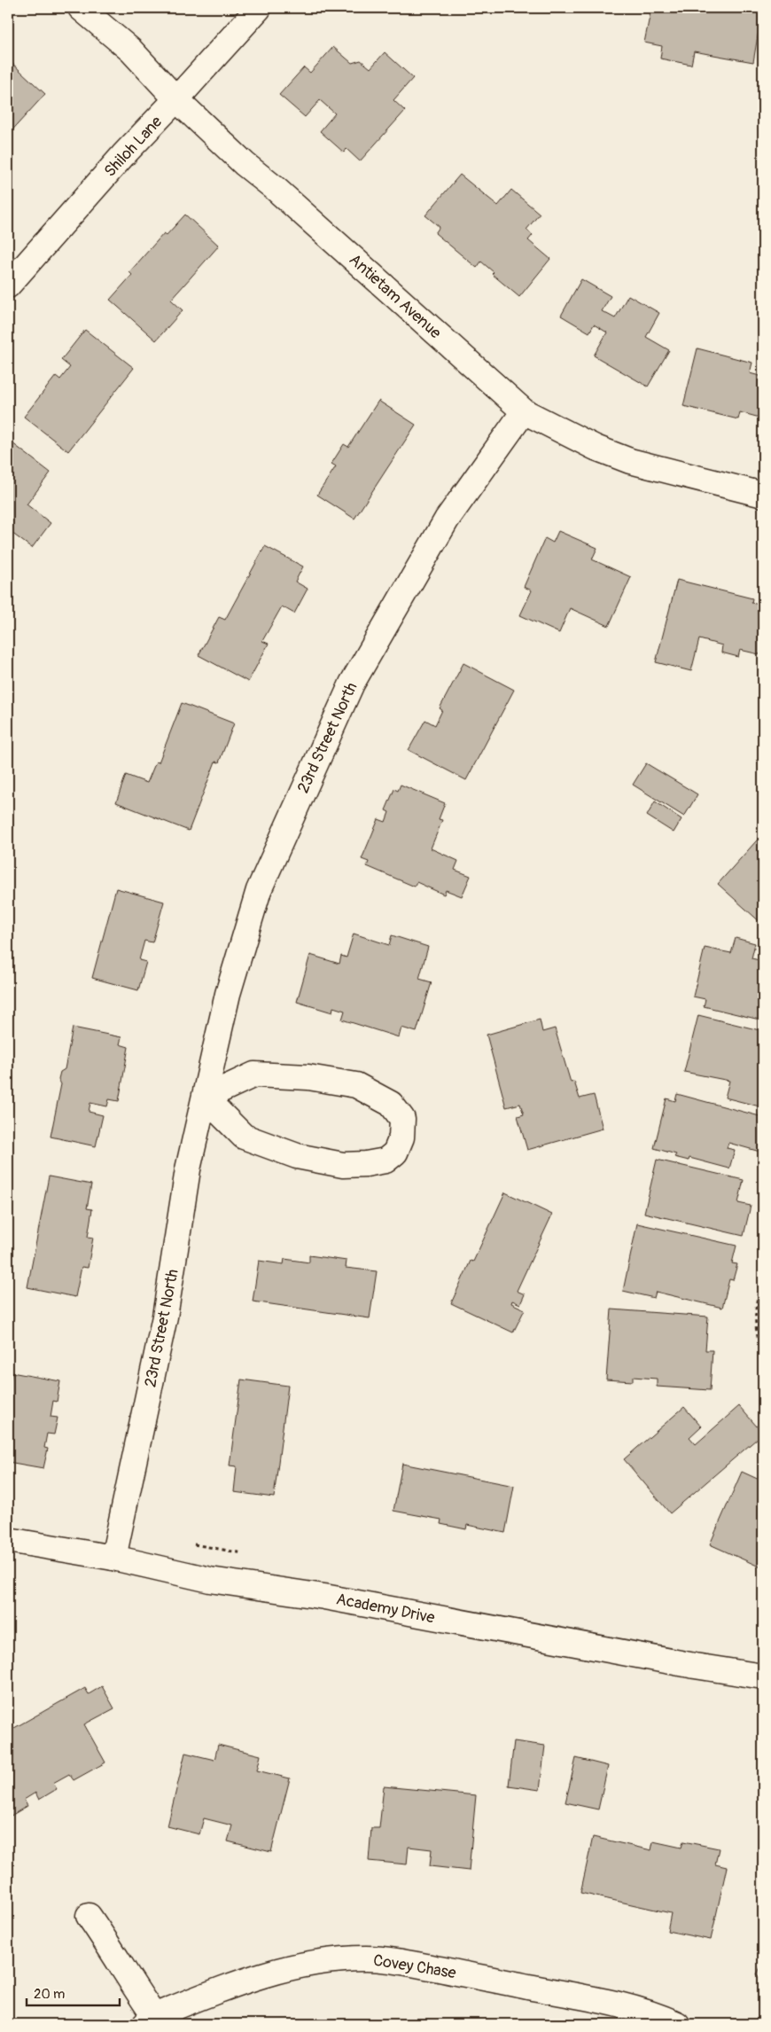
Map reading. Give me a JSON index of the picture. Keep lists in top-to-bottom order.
{
  "streets": {
    "street": [
      "Shiloh Lane",
      "Antietam Avenue",
      "23rd Street North",
      "Academy Drive",
      "Covey Chase"
    ]
  },
  "crossings": [
    ["Shiloh Lane", "Antietam Avenue"],
    ["Antietam Avenue", "23rd Street North"],
    ["23rd Street North", "Academy Drive"]
  ],
  "scale_bar": "20 m"
}
